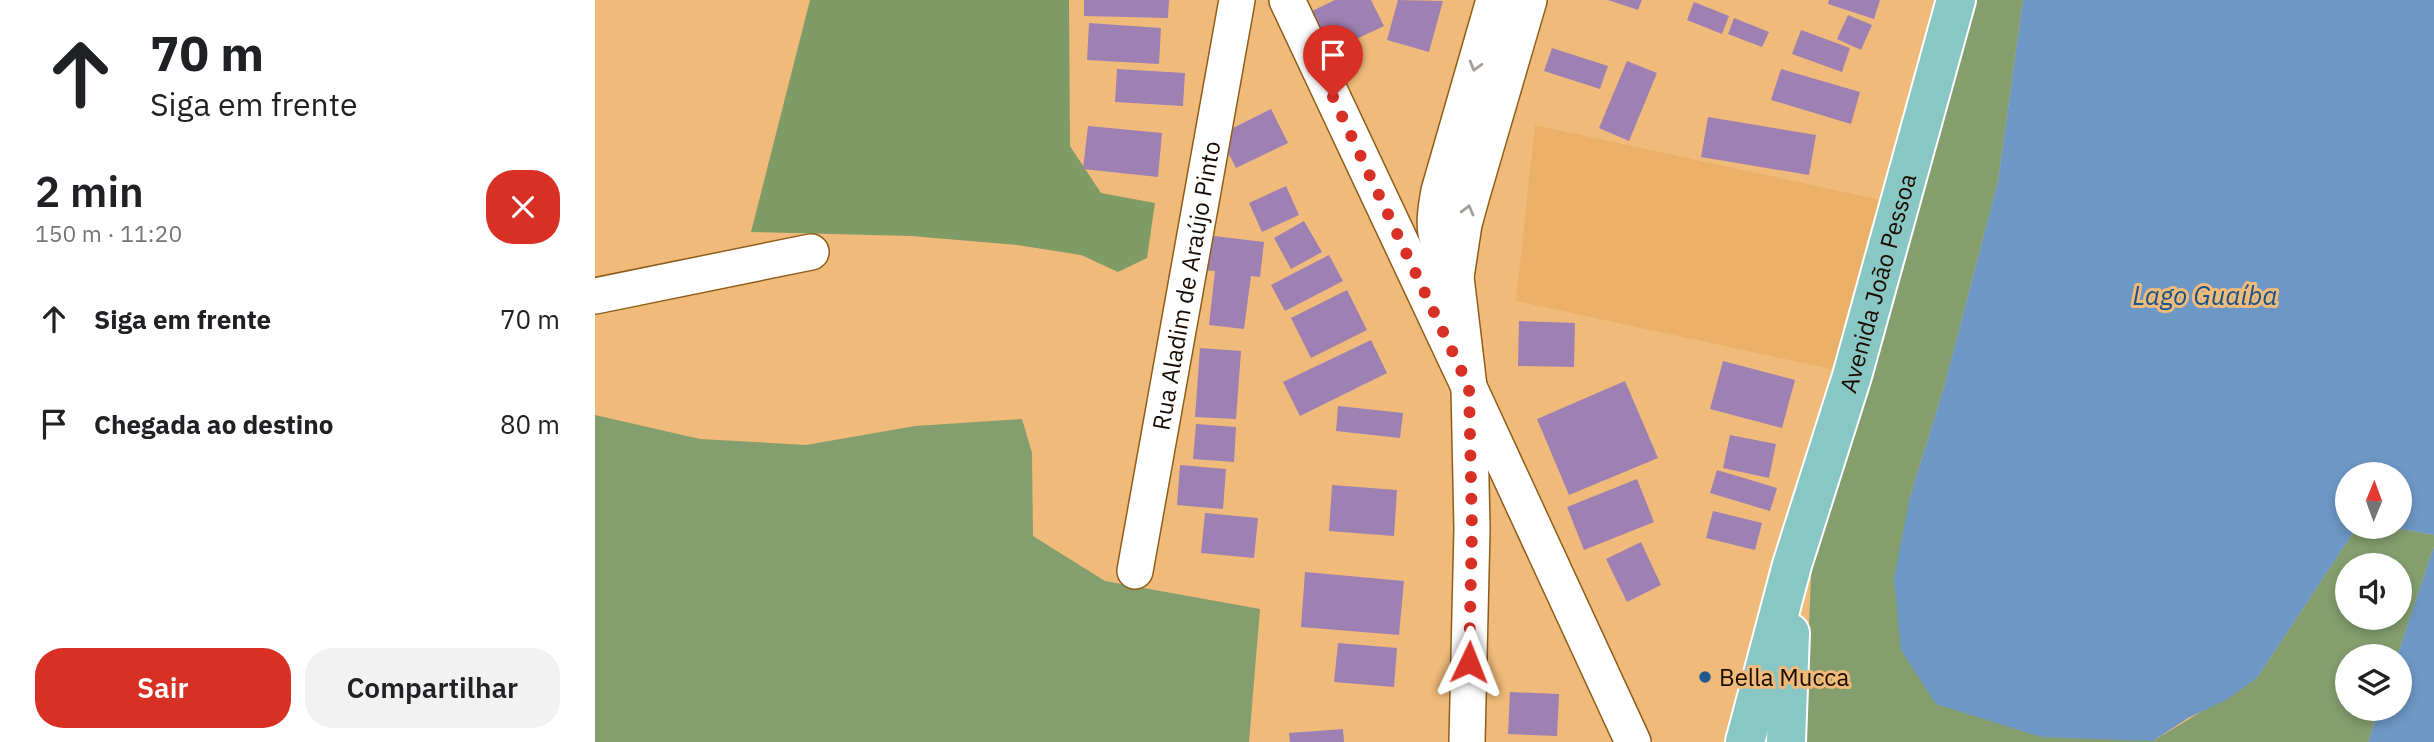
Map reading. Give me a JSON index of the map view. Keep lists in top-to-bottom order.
{
  "streets": {
    "main road": ["Avenida João Pessoa"],
    "street": ["Rua Aladim de Araújo Pinto"]
  },
  "water": ["Lago Guaíba"],
  "places": ["Bella Mucca"],
  "north": "top",
  "page": {
    "turn": ["70 m", "Siga em frente"],
    "heading": ["2 min", "150 m · 11:20"],
    "list": [
      {
        "name": "Siga em frente",
        "value": "70 m"
      },
      {
        "name": "Chegada ao destino",
        "value": "80 m"
      }
    ],
    "buttons": ["Sair", "Compartilhar"]
  }
}
